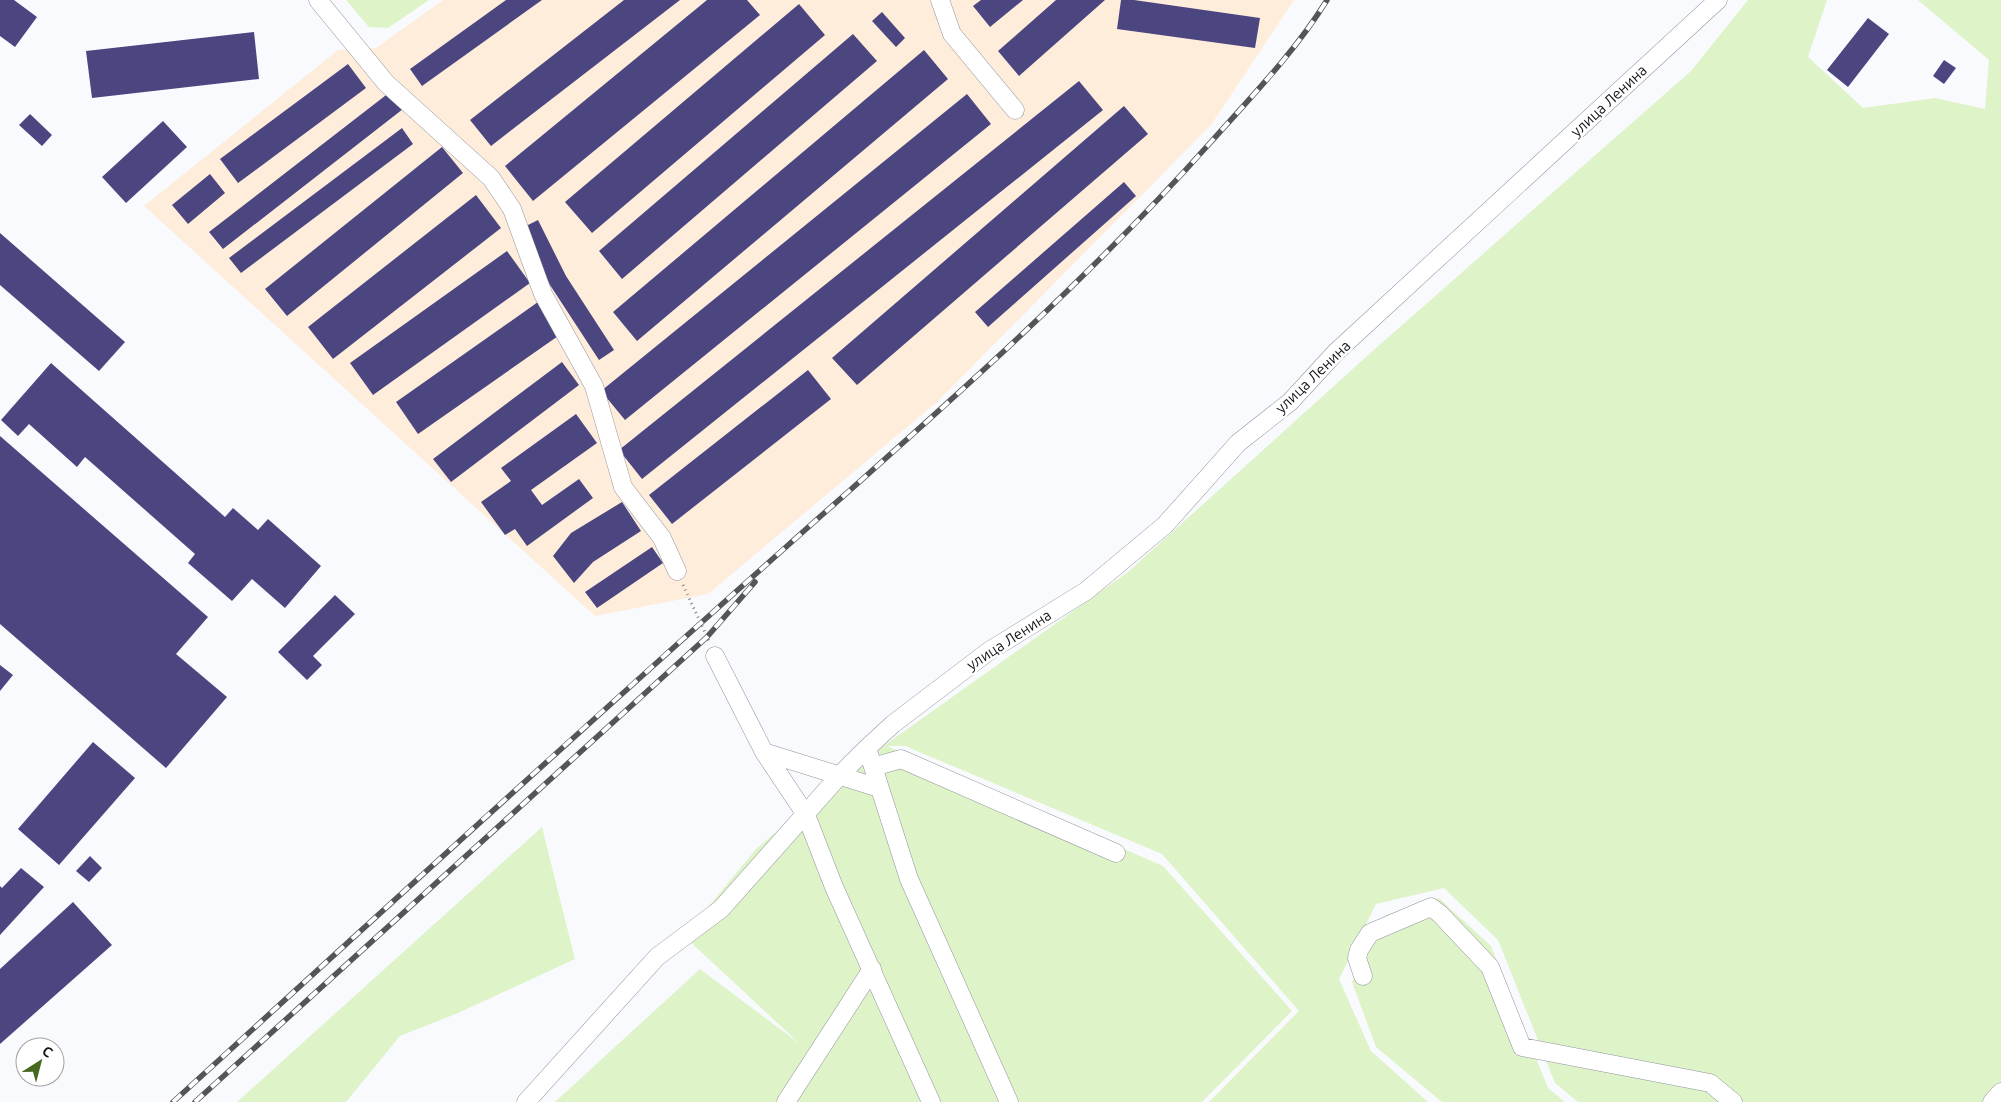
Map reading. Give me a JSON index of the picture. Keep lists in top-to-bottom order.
{
  "streets": {
    "street": ["улица Ленина"]
  },
  "north": "top right"
}
